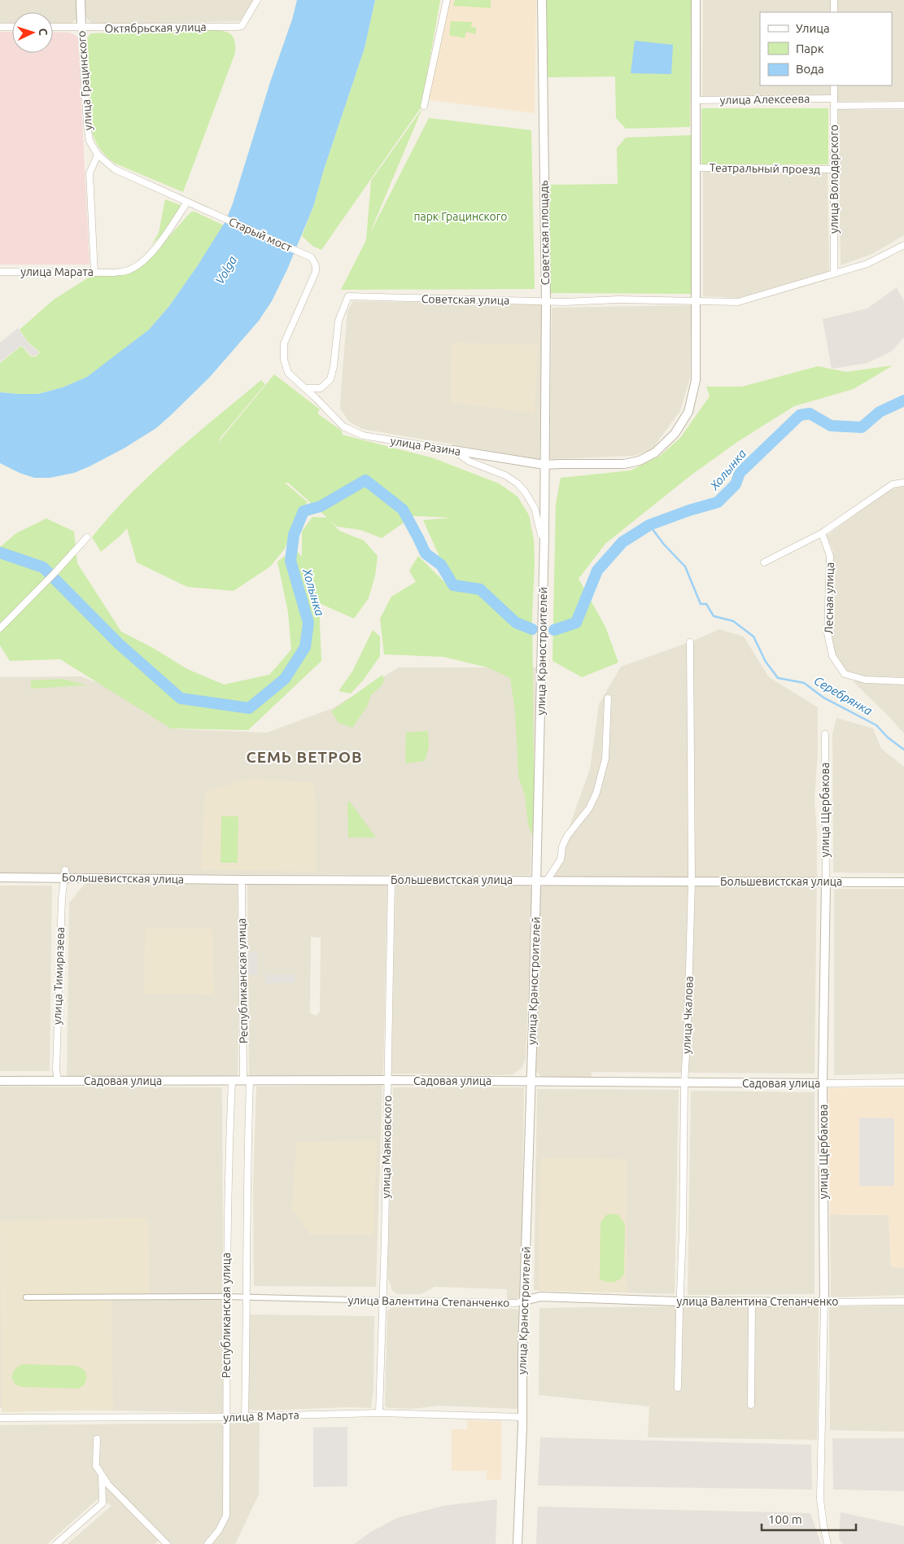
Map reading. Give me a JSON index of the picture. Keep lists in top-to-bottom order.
{
  "streets": {
    "street": [
      "Октябрьская улица",
      "улица Грацинского",
      "улица Алексеева",
      "Театральный проезд",
      "улица Володарского",
      "Советская площадь",
      "Старый мост",
      "улица Марата",
      "Советская улица",
      "улица Разина",
      "Лесная улица",
      "улица Краностроителей",
      "улица Щербакова",
      "Большевистская улица",
      "улица Тимирязева",
      "Республиканская улица",
      "улица Чкалова",
      "Садовая улица",
      "улица Маяковского",
      "улица Валентина Степанченко",
      "улица 8 Марта"
    ]
  },
  "crossings": [
    ["Октябрьская улица", "улица Грацинского"],
    ["улица Грацинского", "Старый мост"],
    ["улица Грацинского", "улица Марата"],
    ["улица Алексеева", "улица Володарского"],
    ["Театральный проезд", "улица Володарского"],
    ["улица Володарского", "Советская улица"],
    ["Советская площадь", "Советская улица"],
    ["Советская площадь", "улица Разина"],
    ["Советская площадь", "улица Краностроителей"],
    ["Старый мост", "улица Разина"],
    ["Советская улица", "улица Разина"],
    ["улица Разина", "улица Краностроителей"],
    ["улица Краностроителей", "Большевистская улица"],
    ["улица Краностроителей", "Садовая улица"],
    ["улица Краностроителей", "улица Валентина Степанченко"],
    ["улица Краностроителей", "улица 8 Марта"],
    ["улица Щербакова", "Большевистская улица"],
    ["улица Щербакова", "Садовая улица"],
    ["улица Щербакова", "улица Валентина Степанченко"],
    ["Большевистская улица", "улица Тимирязева"],
    ["Большевистская улица", "Республиканская улица"],
    ["Большевистская улица", "улица Чкалова"],
    ["Большевистская улица", "улица Маяковского"],
    ["улица Тимирязева", "Садовая улица"],
    ["Республиканская улица", "Садовая улица"],
    ["Республиканская улица", "улица Валентина Степанченко"],
    ["Республиканская улица", "улица 8 Марта"],
    ["улица Чкалова", "Садовая улица"],
    ["улица Чкалова", "улица Валентина Степанченко"],
    ["Садовая улица", "улица Маяковского"],
    ["улица Маяковского", "улица Валентина Степанченко"],
    ["улица Маяковского", "улица 8 Марта"]
  ],
  "districts": ["СЕМЬ ВЕТРОВ"],
  "water": ["Volga", "Холынка", "Серебрянка"],
  "parks": ["парк Грацинского"],
  "legend": ["Улица", "Парк", "Вода"],
  "scale_bar": "100 m",
  "north": "right"
}
